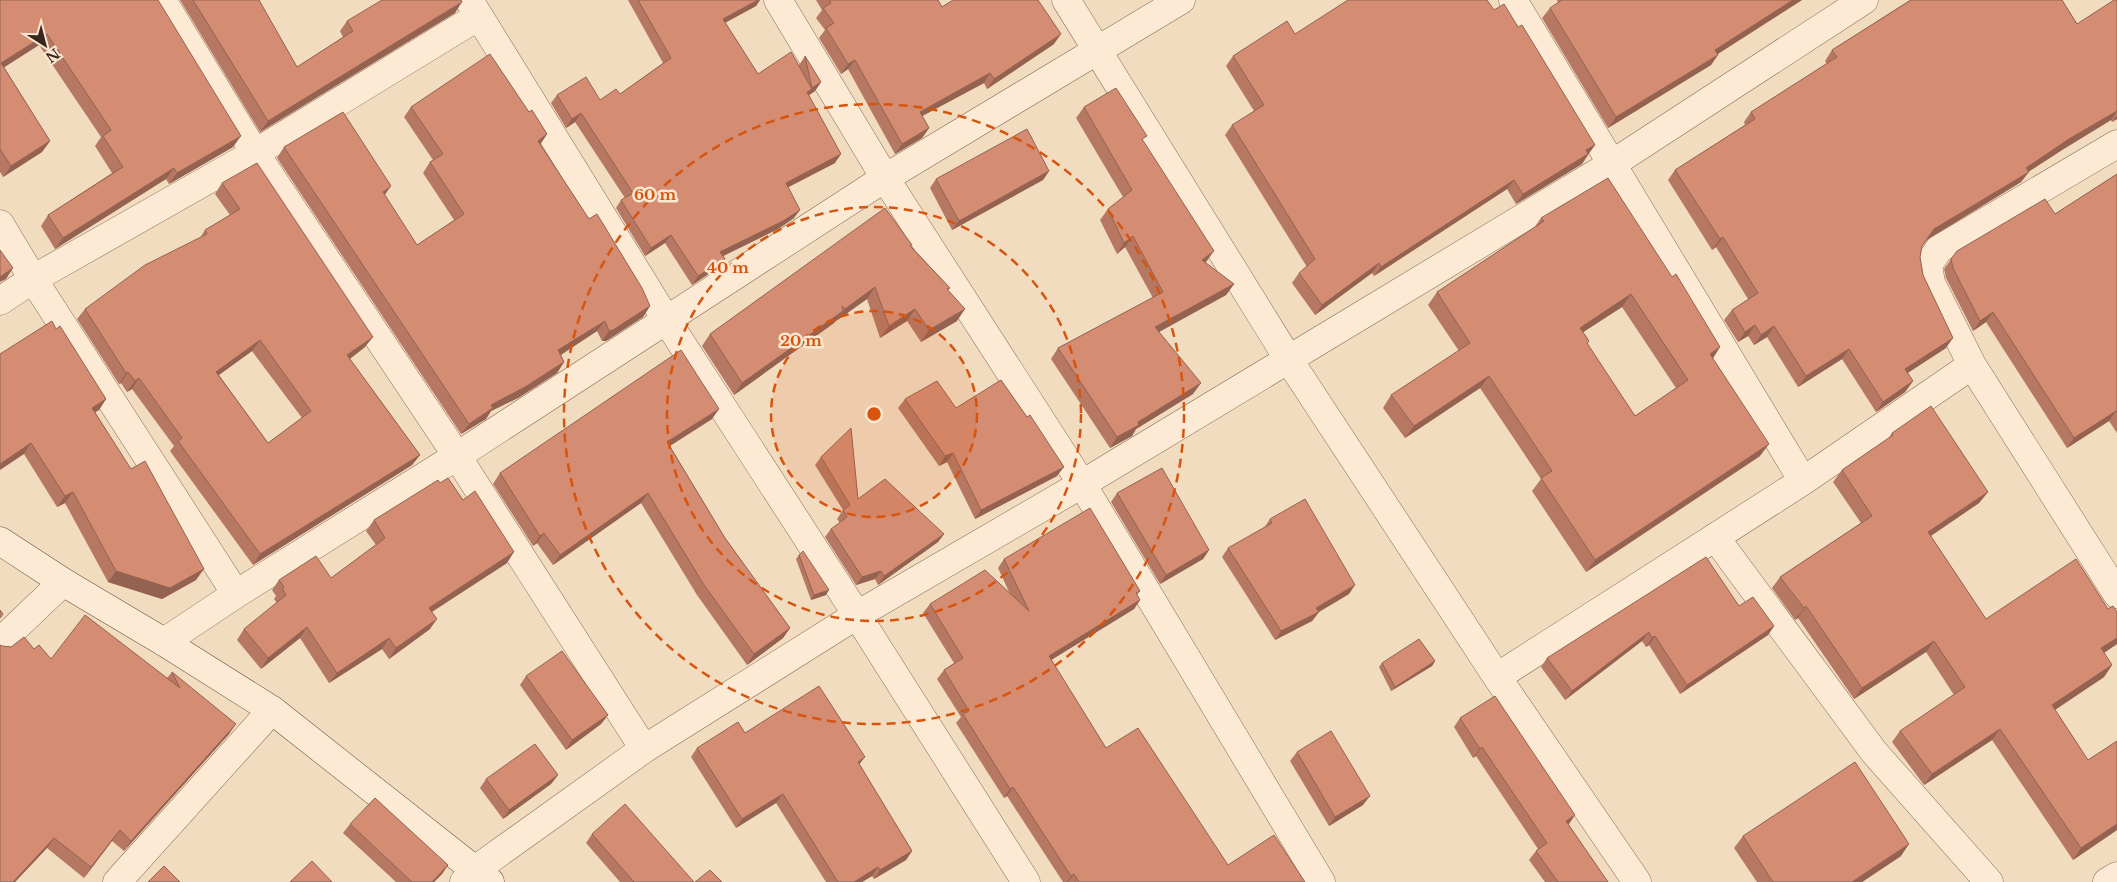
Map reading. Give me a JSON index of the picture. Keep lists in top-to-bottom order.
{
  "north": "bottom right",
  "rings": ["60 m", "40 m", "20 m"]
}
